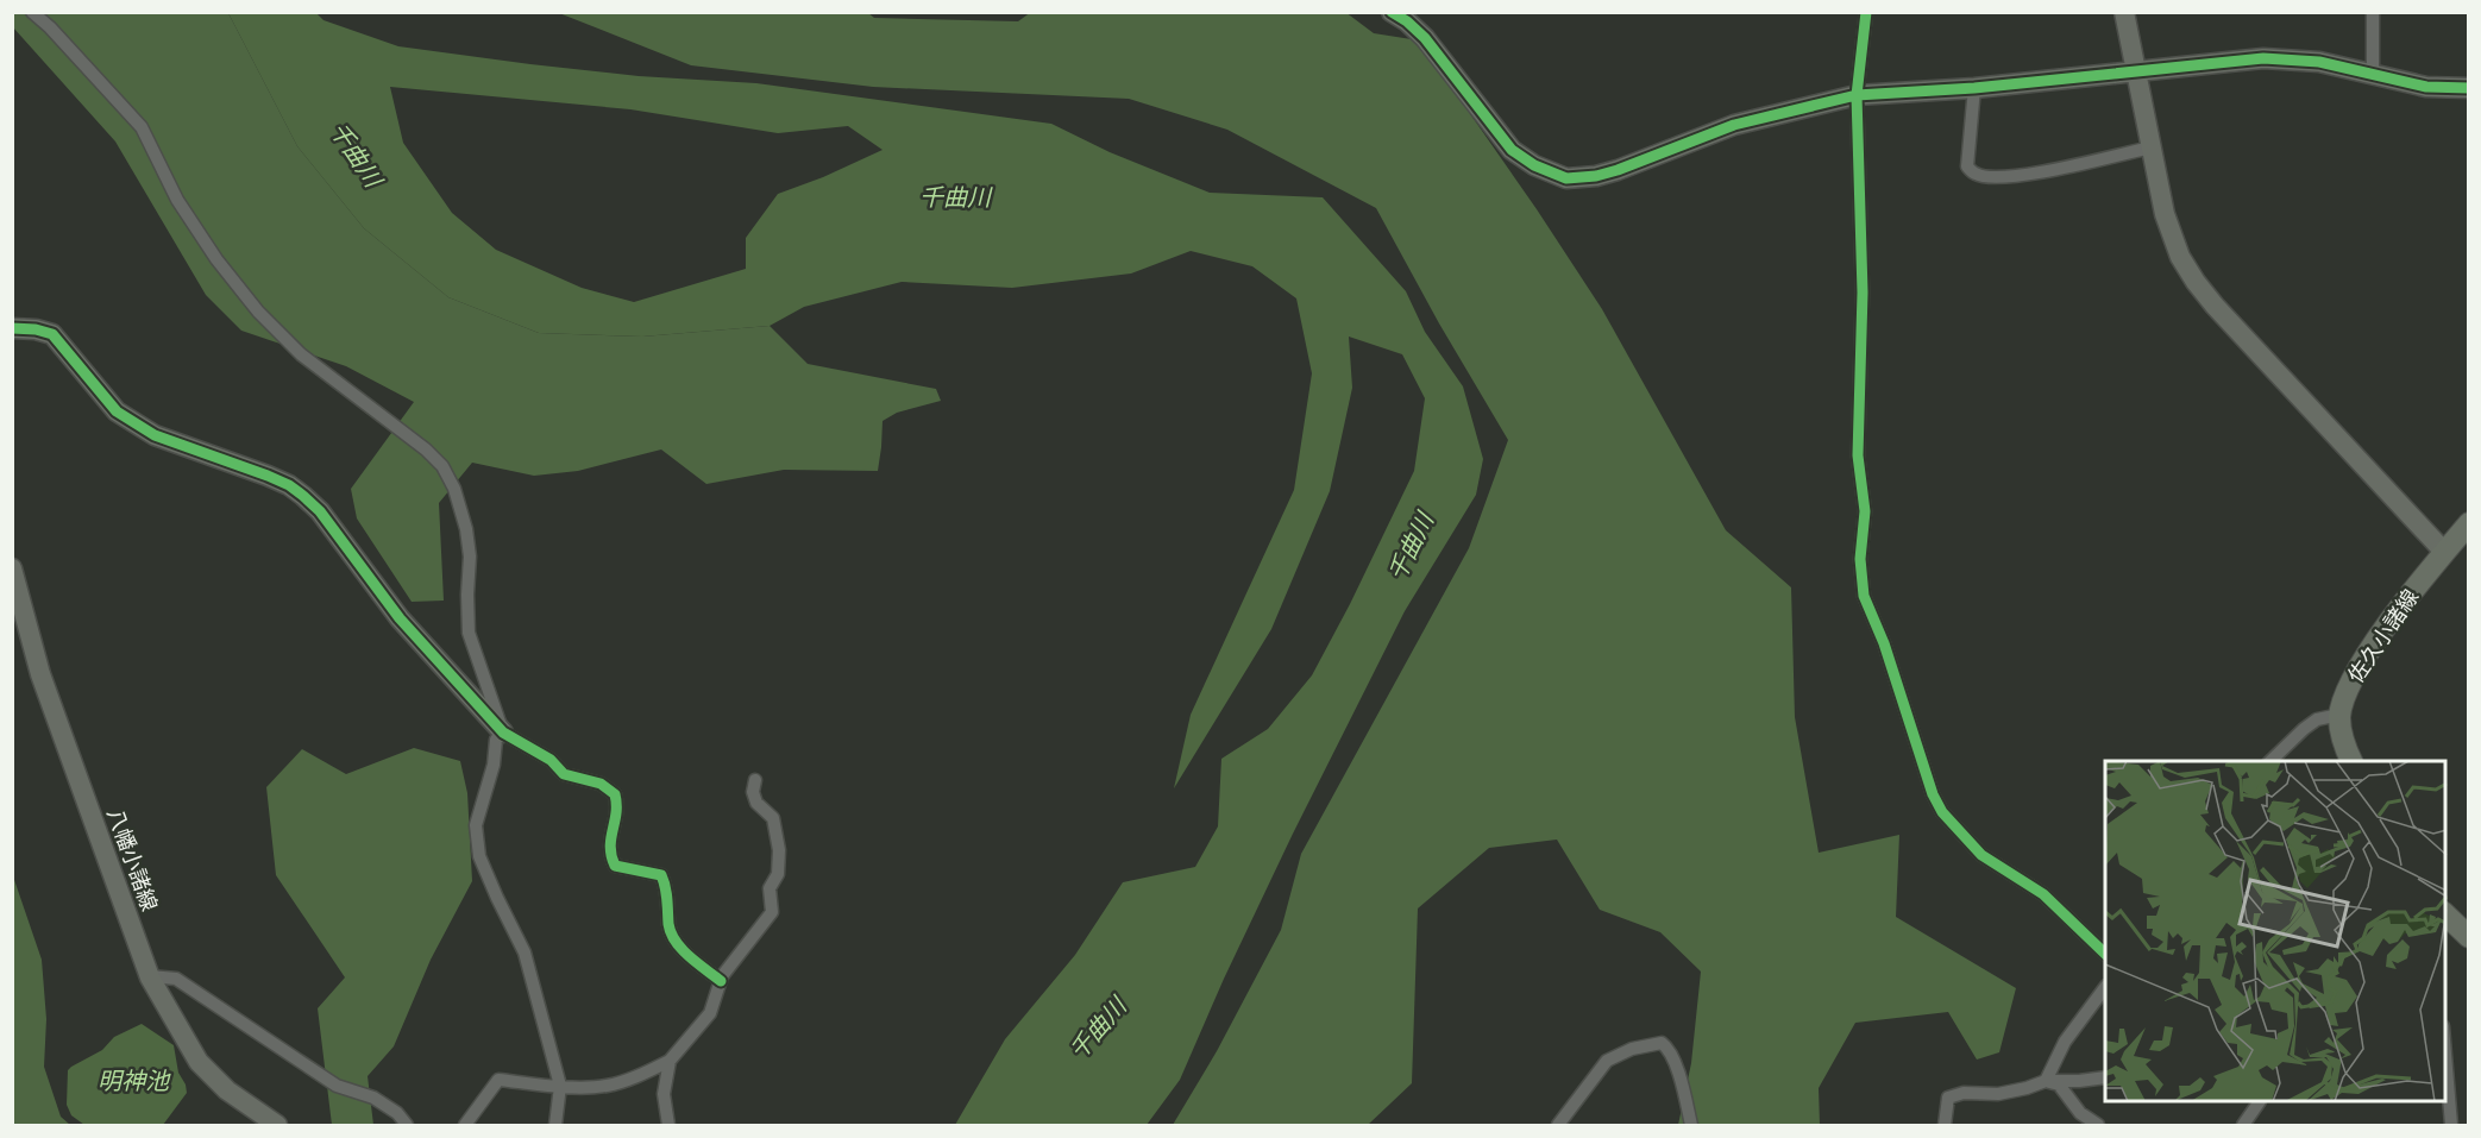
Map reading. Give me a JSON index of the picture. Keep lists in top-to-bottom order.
{
  "streets": {
    "main road": ["佐久小諸線"],
    "street": ["八幡小諸線"]
  },
  "water": ["千曲川", "明神池"]
}
